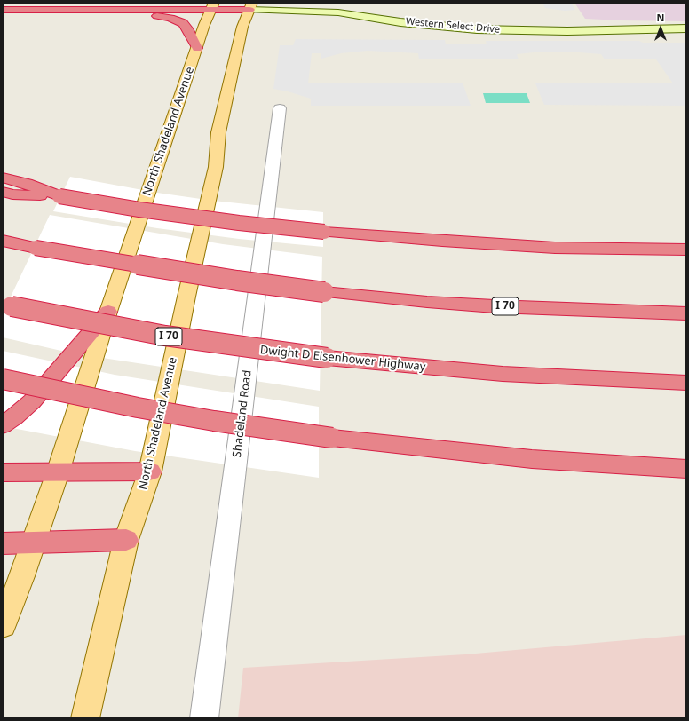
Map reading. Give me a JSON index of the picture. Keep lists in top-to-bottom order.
{
  "streets": {
    "highway": ["I 70", "Dwight D Eisenhower Highway"],
    "main road": ["North Shadeland Avenue"],
    "street": ["Western Select Drive", "Shadeland Road"]
  },
  "crossings": [
    ["Western Select Drive", "North Shadeland Avenue"]
  ],
  "north": "top"
}
